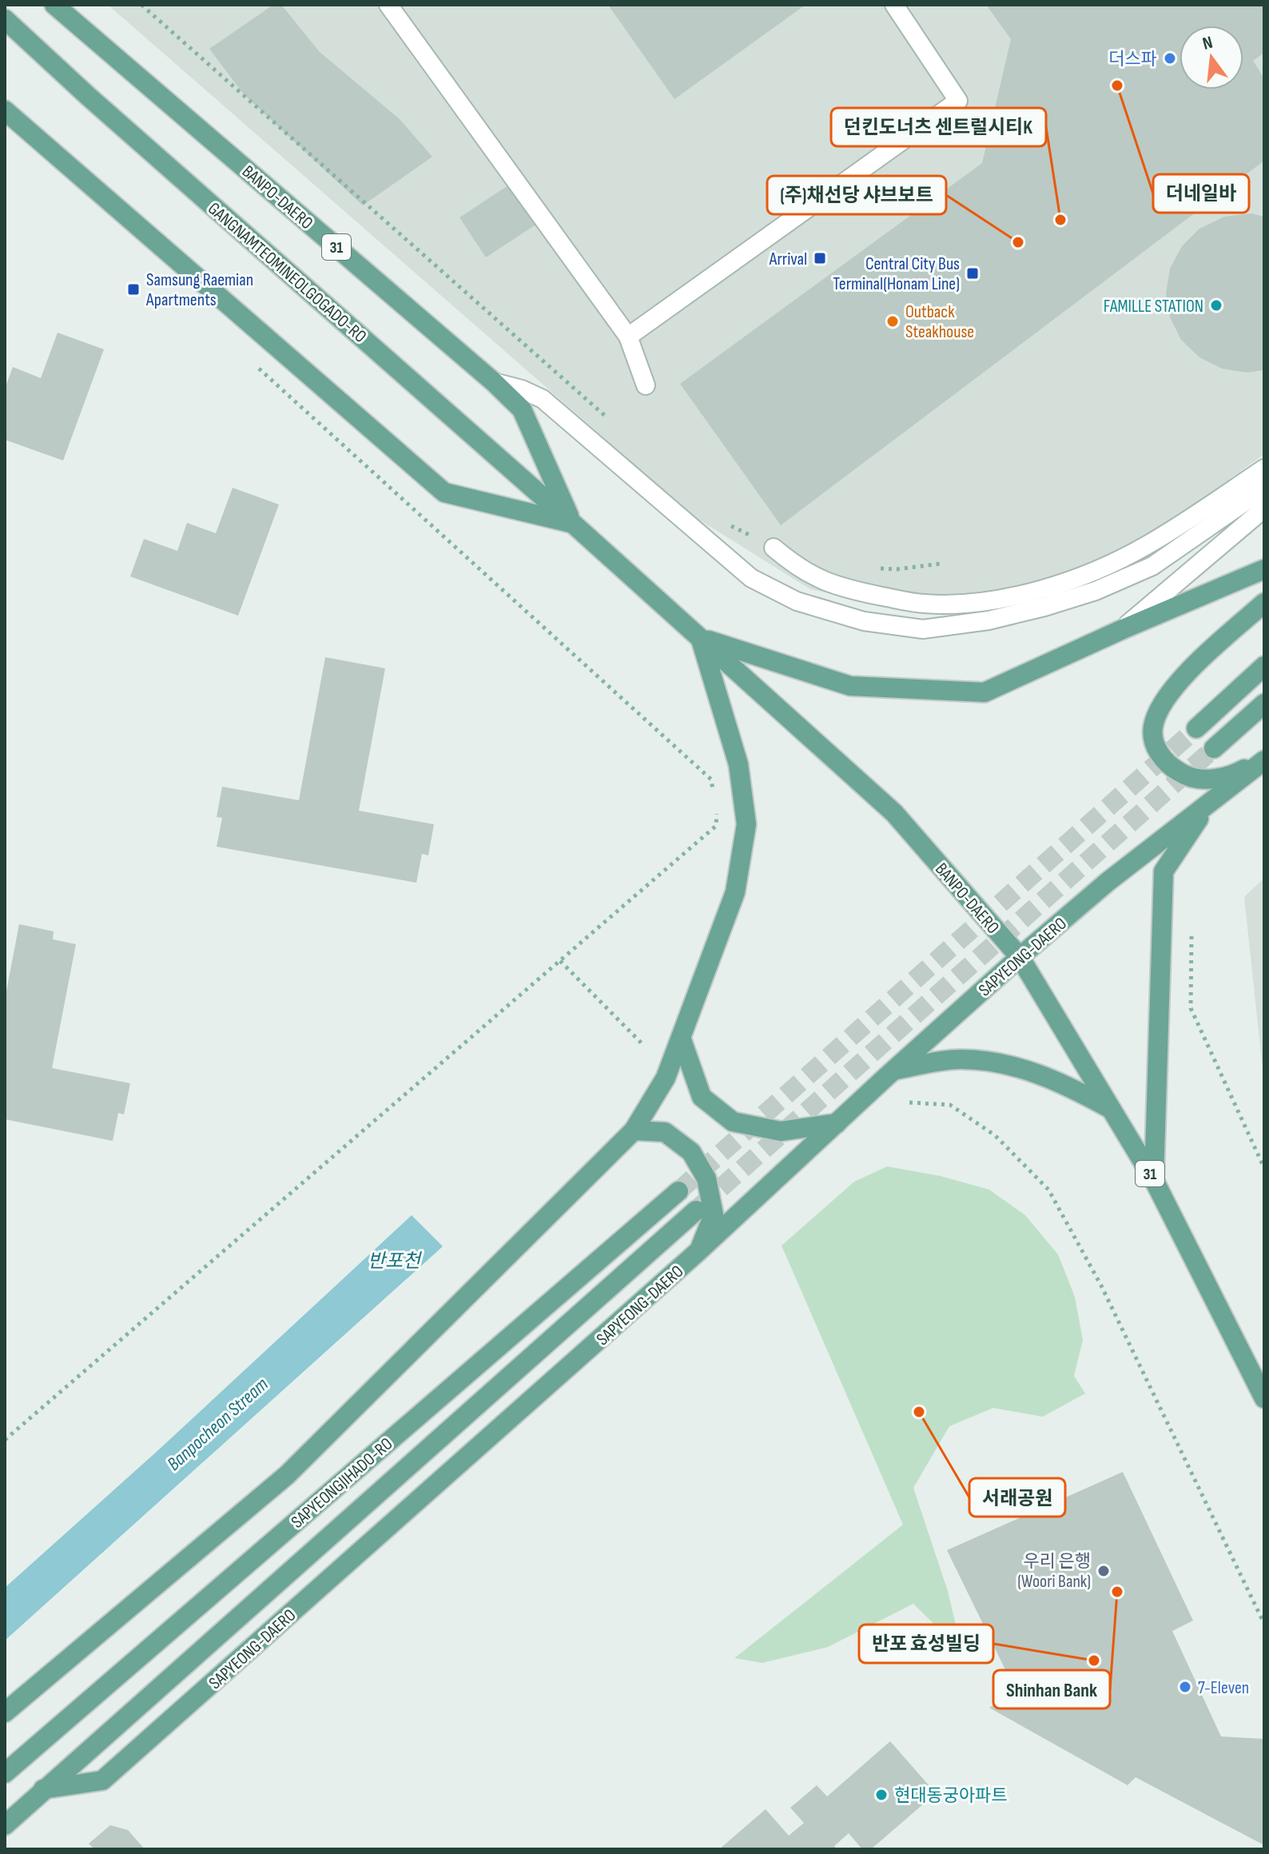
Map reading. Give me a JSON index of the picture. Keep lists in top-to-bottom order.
{
  "streets": {
    "main road": [
      "BANPO-DAERO",
      "31",
      "GANGNAMTEOMINEOLGOGADO-RO",
      "SAPYEONG-DAERO",
      "SAPYEONGJIHADO-RO"
    ]
  },
  "crossings": [
    ["BANPO-DAERO", "GANGNAMTEOMINEOLGOGADO-RO"],
    ["BANPO-DAERO", "SAPYEONG-DAERO"],
    ["SAPYEONG-DAERO", "SAPYEONGJIHADO-RO"]
  ],
  "water": ["반포천", "Banpocheon Stream"],
  "places": {
    "other": [
      "더스파",
      "더네일바",
      "던킨도너츠 센트럴시티K",
      "(주)채선당 샤브보트",
      "FAMILLE STATION",
      "Outback Steakhouse",
      "서래공원",
      "우리 은행 (Woori Bank)",
      "Shinhan Bank",
      "반포 효성빌딩",
      "7-Eleven",
      "현대동궁아파트"
    ],
    "transit": ["Arrival", "Central City Bus Terminal(Honam Line)", "Samsung Raemian Apartments"]
  },
  "north": "top"
}
